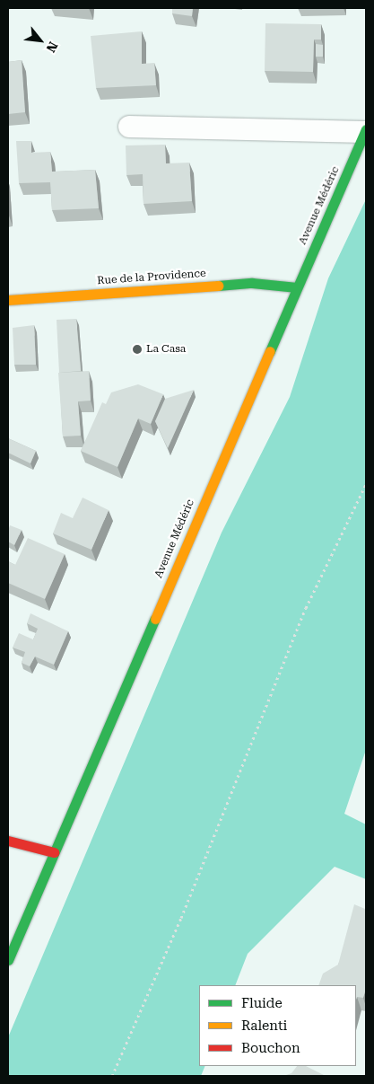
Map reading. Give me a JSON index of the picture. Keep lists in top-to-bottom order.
{
  "streets": {
    "main road": ["Avenue Médéric", "Rue de la Providence"]
  },
  "crossings": [
    ["Avenue Médéric", "Rue de la Providence"]
  ],
  "places": ["La Casa"],
  "legend": ["Fluide", "Ralenti", "Bouchon"],
  "north": "bottom right"
}
